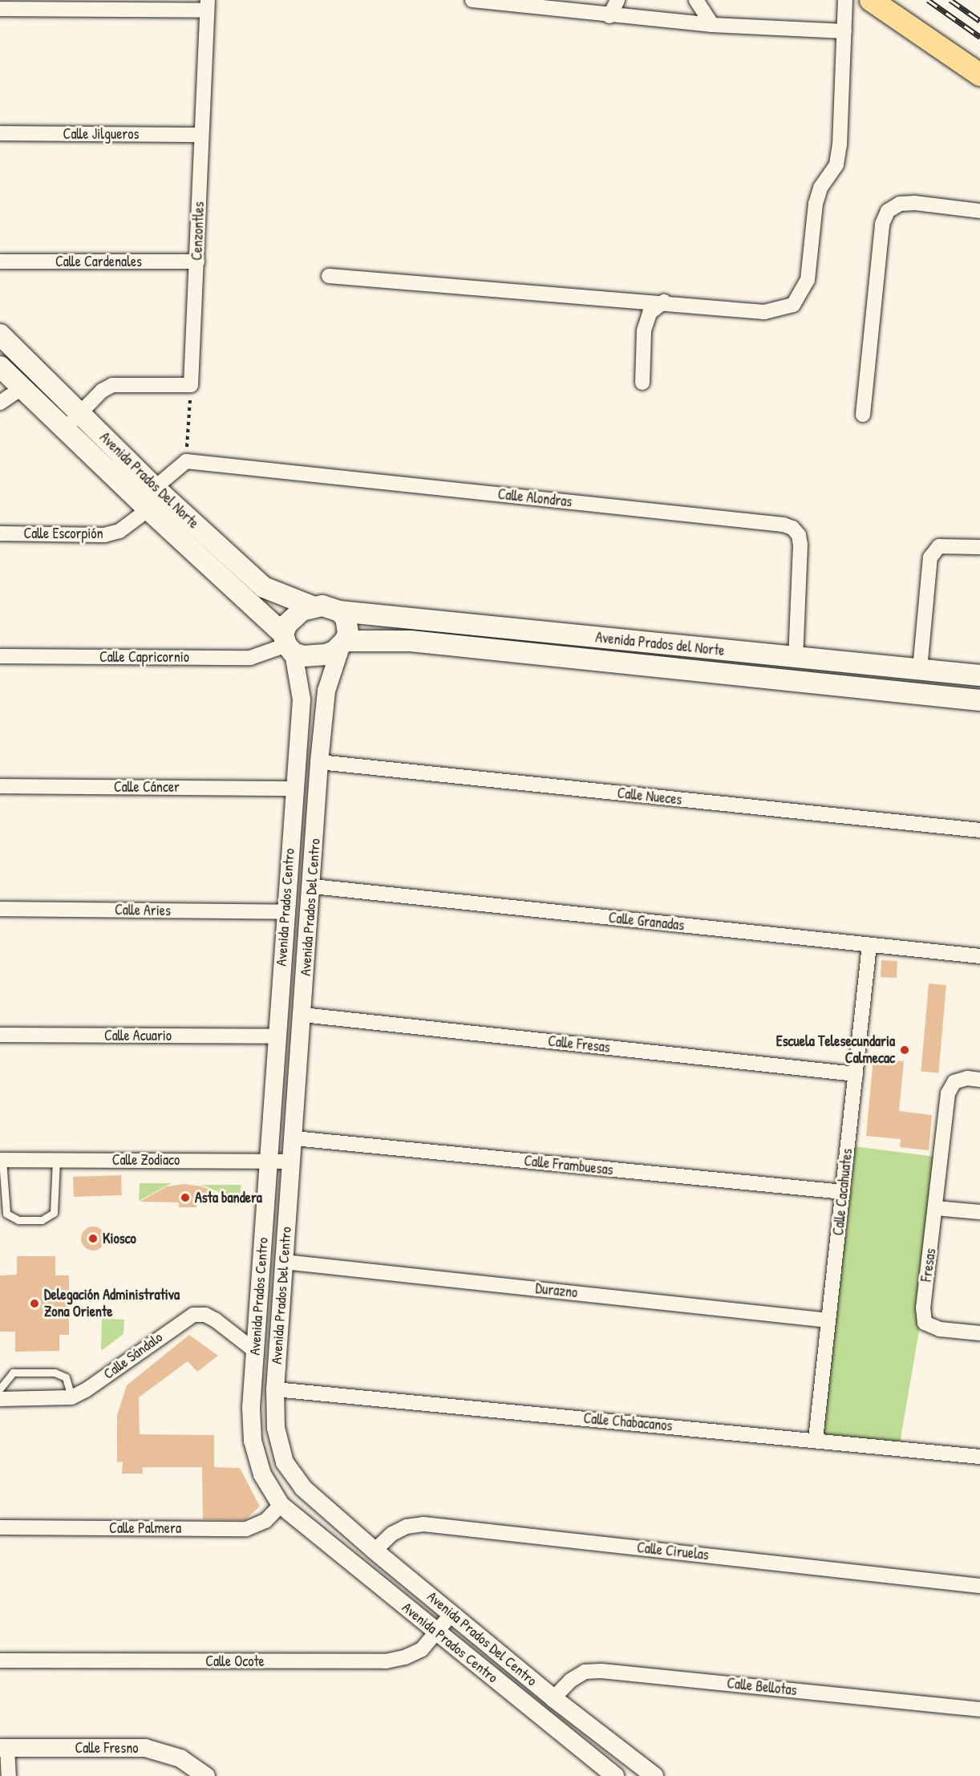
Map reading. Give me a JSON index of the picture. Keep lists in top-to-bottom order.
{
  "streets": {
    "main road": ["Avenida Prados Del Norte", "Avenida Prados del Norte"],
    "street": [
      "Calle Jilgueros",
      "Cenzontles",
      "Calle Cardenales",
      "Calle Alondras",
      "Calle Escorpión",
      "Calle Capricornio",
      "Calle Cáncer",
      "Calle Nueces",
      "Avenida Prados Centro",
      "Avenida Prados Del Centro",
      "Calle Aries",
      "Calle Granadas",
      "Calle Acuario",
      "Calle Fresas",
      "Calle Zodiaco",
      "Calle Frambuesas",
      "Calle Cacahuates",
      "Fresas",
      "Durazno",
      "Calle Sándalo",
      "Calle Chabacanos",
      "Calle Palmera",
      "Calle Ciruelas",
      "Calle Ocote",
      "Calle Bellotas",
      "Calle Fresno"
    ]
  },
  "crossings": [
    ["Calle Jilgueros", "Cenzontles"],
    ["Cenzontles", "Calle Cardenales"],
    ["Avenida Prados Del Norte", "Calle Escorpión"],
    ["Avenida Prados Del Norte", "Avenida Prados del Norte"],
    ["Avenida Prados Del Norte", "Calle Capricornio"],
    ["Avenida Prados Del Norte", "Avenida Prados Centro"],
    ["Avenida Prados Del Norte", "Avenida Prados Del Centro"],
    ["Calle Alondras", "Avenida Prados del Norte"],
    ["Avenida Prados del Norte", "Calle Capricornio"],
    ["Avenida Prados del Norte", "Avenida Prados Centro"],
    ["Avenida Prados del Norte", "Avenida Prados Del Centro"],
    ["Calle Capricornio", "Avenida Prados Centro"],
    ["Calle Capricornio", "Avenida Prados Del Centro"],
    ["Calle Cáncer", "Avenida Prados Centro"],
    ["Calle Nueces", "Avenida Prados Del Centro"],
    ["Avenida Prados Centro", "Avenida Prados Del Centro"],
    ["Avenida Prados Centro", "Calle Aries"],
    ["Avenida Prados Centro", "Calle Acuario"],
    ["Avenida Prados Centro", "Calle Zodiaco"],
    ["Avenida Prados Centro", "Calle Sándalo"],
    ["Avenida Prados Centro", "Calle Palmera"],
    ["Avenida Prados Centro", "Calle Ocote"],
    ["Avenida Prados Del Centro", "Calle Granadas"],
    ["Avenida Prados Del Centro", "Calle Fresas"],
    ["Avenida Prados Del Centro", "Calle Zodiaco"],
    ["Avenida Prados Del Centro", "Calle Frambuesas"],
    ["Avenida Prados Del Centro", "Durazno"],
    ["Avenida Prados Del Centro", "Calle Chabacanos"],
    ["Avenida Prados Del Centro", "Calle Ciruelas"],
    ["Avenida Prados Del Centro", "Calle Ocote"],
    ["Avenida Prados Del Centro", "Calle Bellotas"],
    ["Calle Granadas", "Calle Cacahuates"],
    ["Calle Fresas", "Calle Cacahuates"],
    ["Calle Frambuesas", "Calle Cacahuates"],
    ["Calle Cacahuates", "Durazno"],
    ["Calle Cacahuates", "Calle Chabacanos"]
  ],
  "places": [
    "Escuela Telesecundaria Calmecac",
    "Asta bandera",
    "Kiosco",
    "Delegación Administrativa Zona Oriente"
  ]
}
